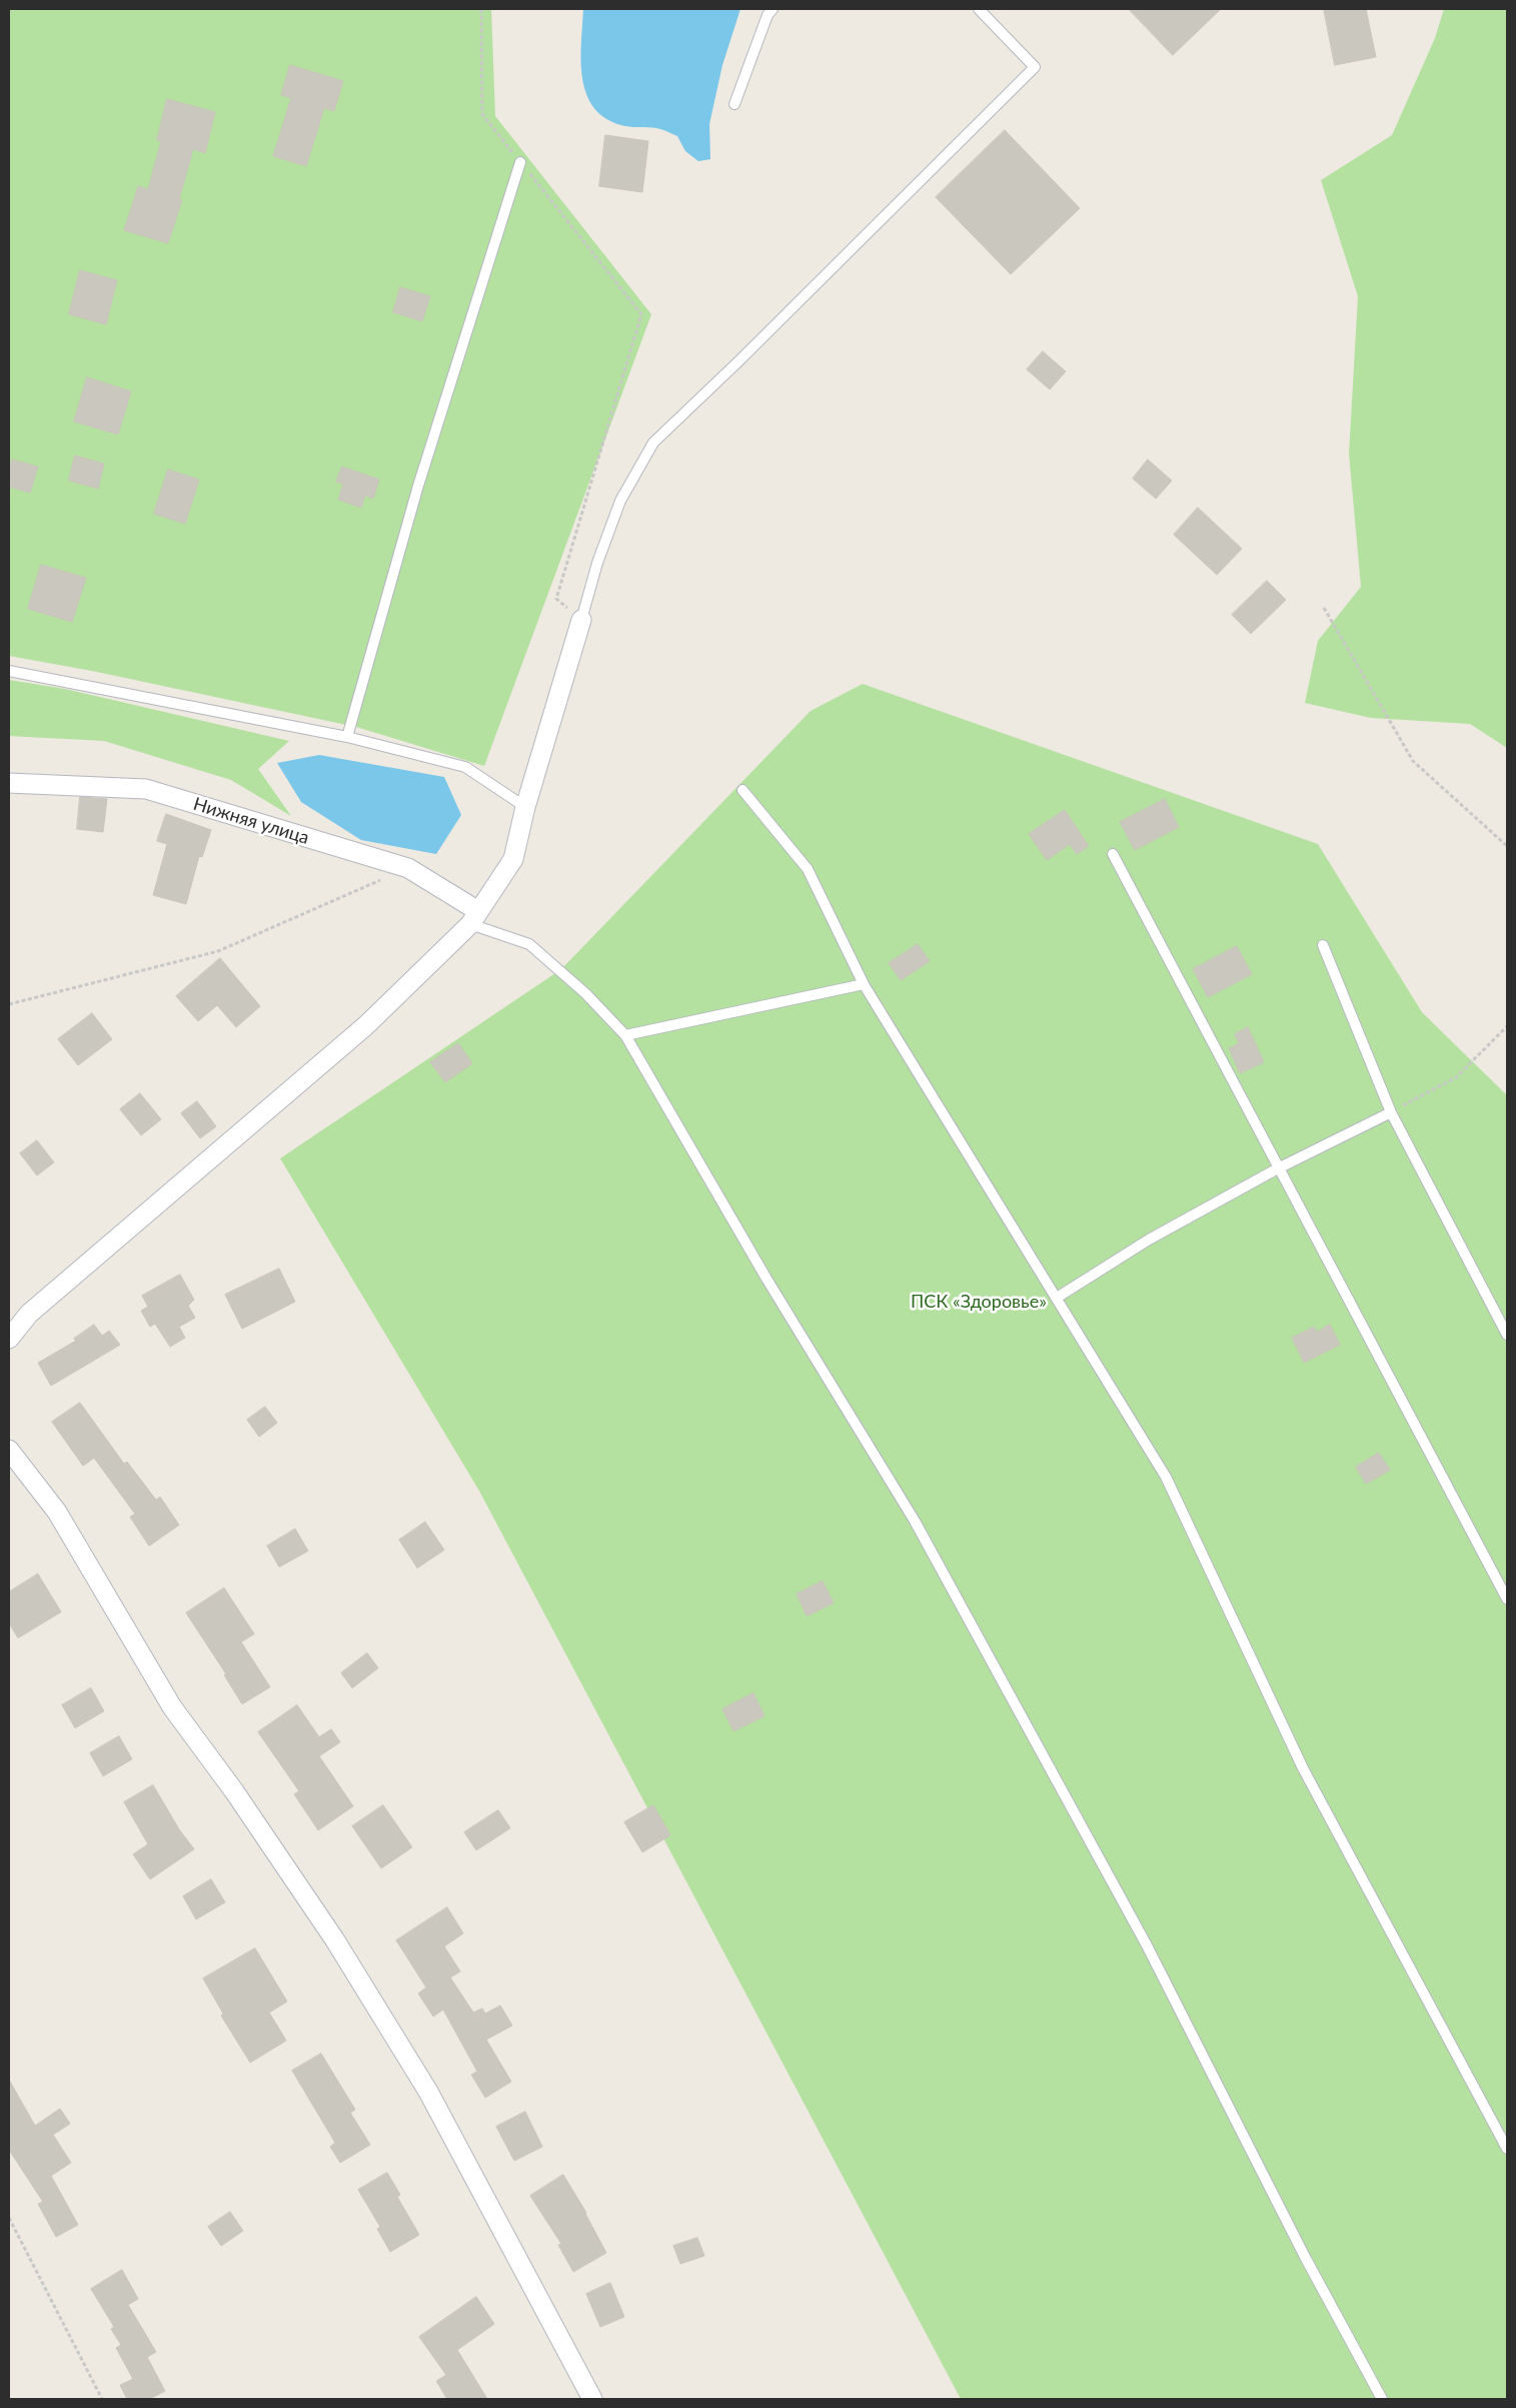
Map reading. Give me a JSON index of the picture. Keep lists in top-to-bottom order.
{
  "streets": {
    "street": ["Нижняя улица"]
  },
  "parks": ["ПСК «Здоровье»"]
}
